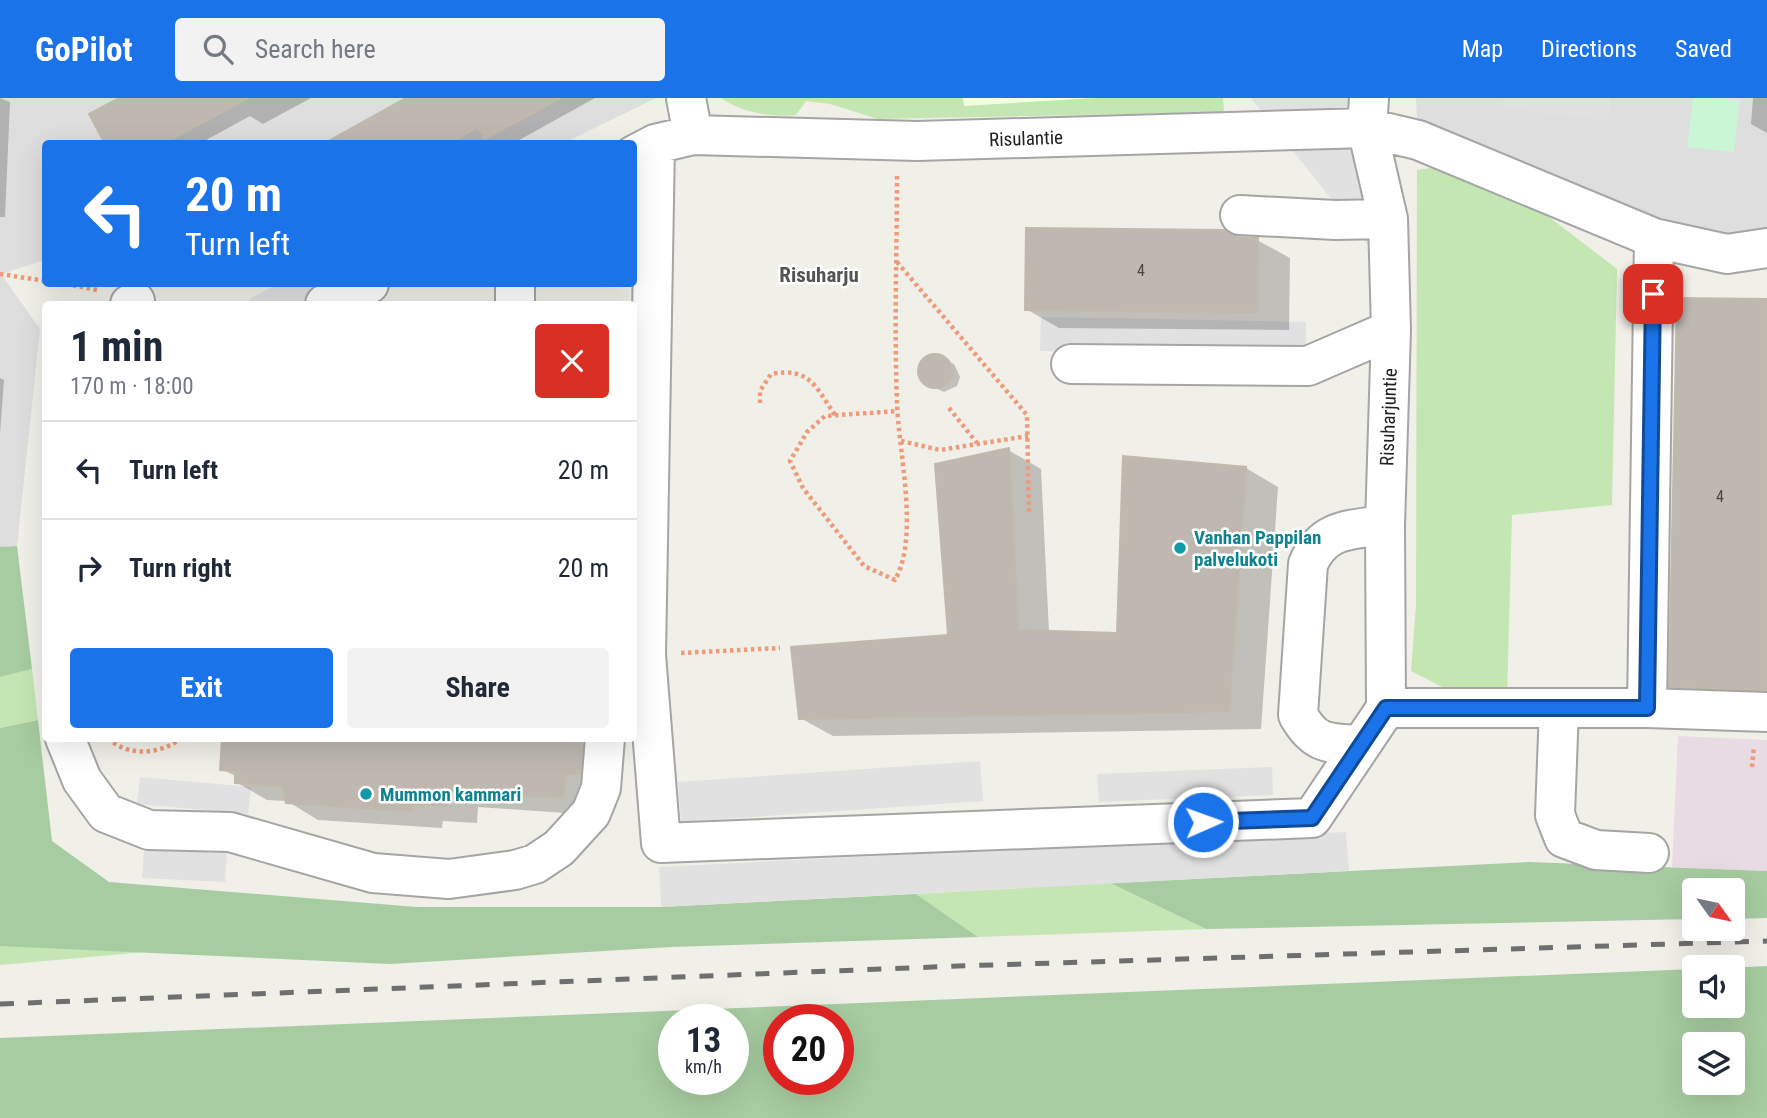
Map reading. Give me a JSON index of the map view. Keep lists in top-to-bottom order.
{
  "streets": {
    "street": ["Risulantie", "Risuharjuntie"]
  },
  "crossings": [
    ["Risulantie", "Risuharjuntie"]
  ],
  "districts": ["Risuharju"],
  "places": ["Vanhan Pappilan palvelukoti", "Mummon kammari"],
  "house_numbers": ["4", "4"],
  "north": "bottom right",
  "page": {
    "header": "GoPilot",
    "search": "Search here",
    "nav": ["Map", "Directions", "Saved"],
    "turn": ["20 m", "Turn left"],
    "heading": ["1 min", "170 m · 18:00"],
    "list": [
      {
        "name": "Turn left",
        "value": "20 m"
      },
      {
        "name": "Turn right",
        "value": "20 m"
      }
    ],
    "buttons": ["Exit", "Share"],
    "speed": "13 km/h",
    "limit": "20"
  }
}
